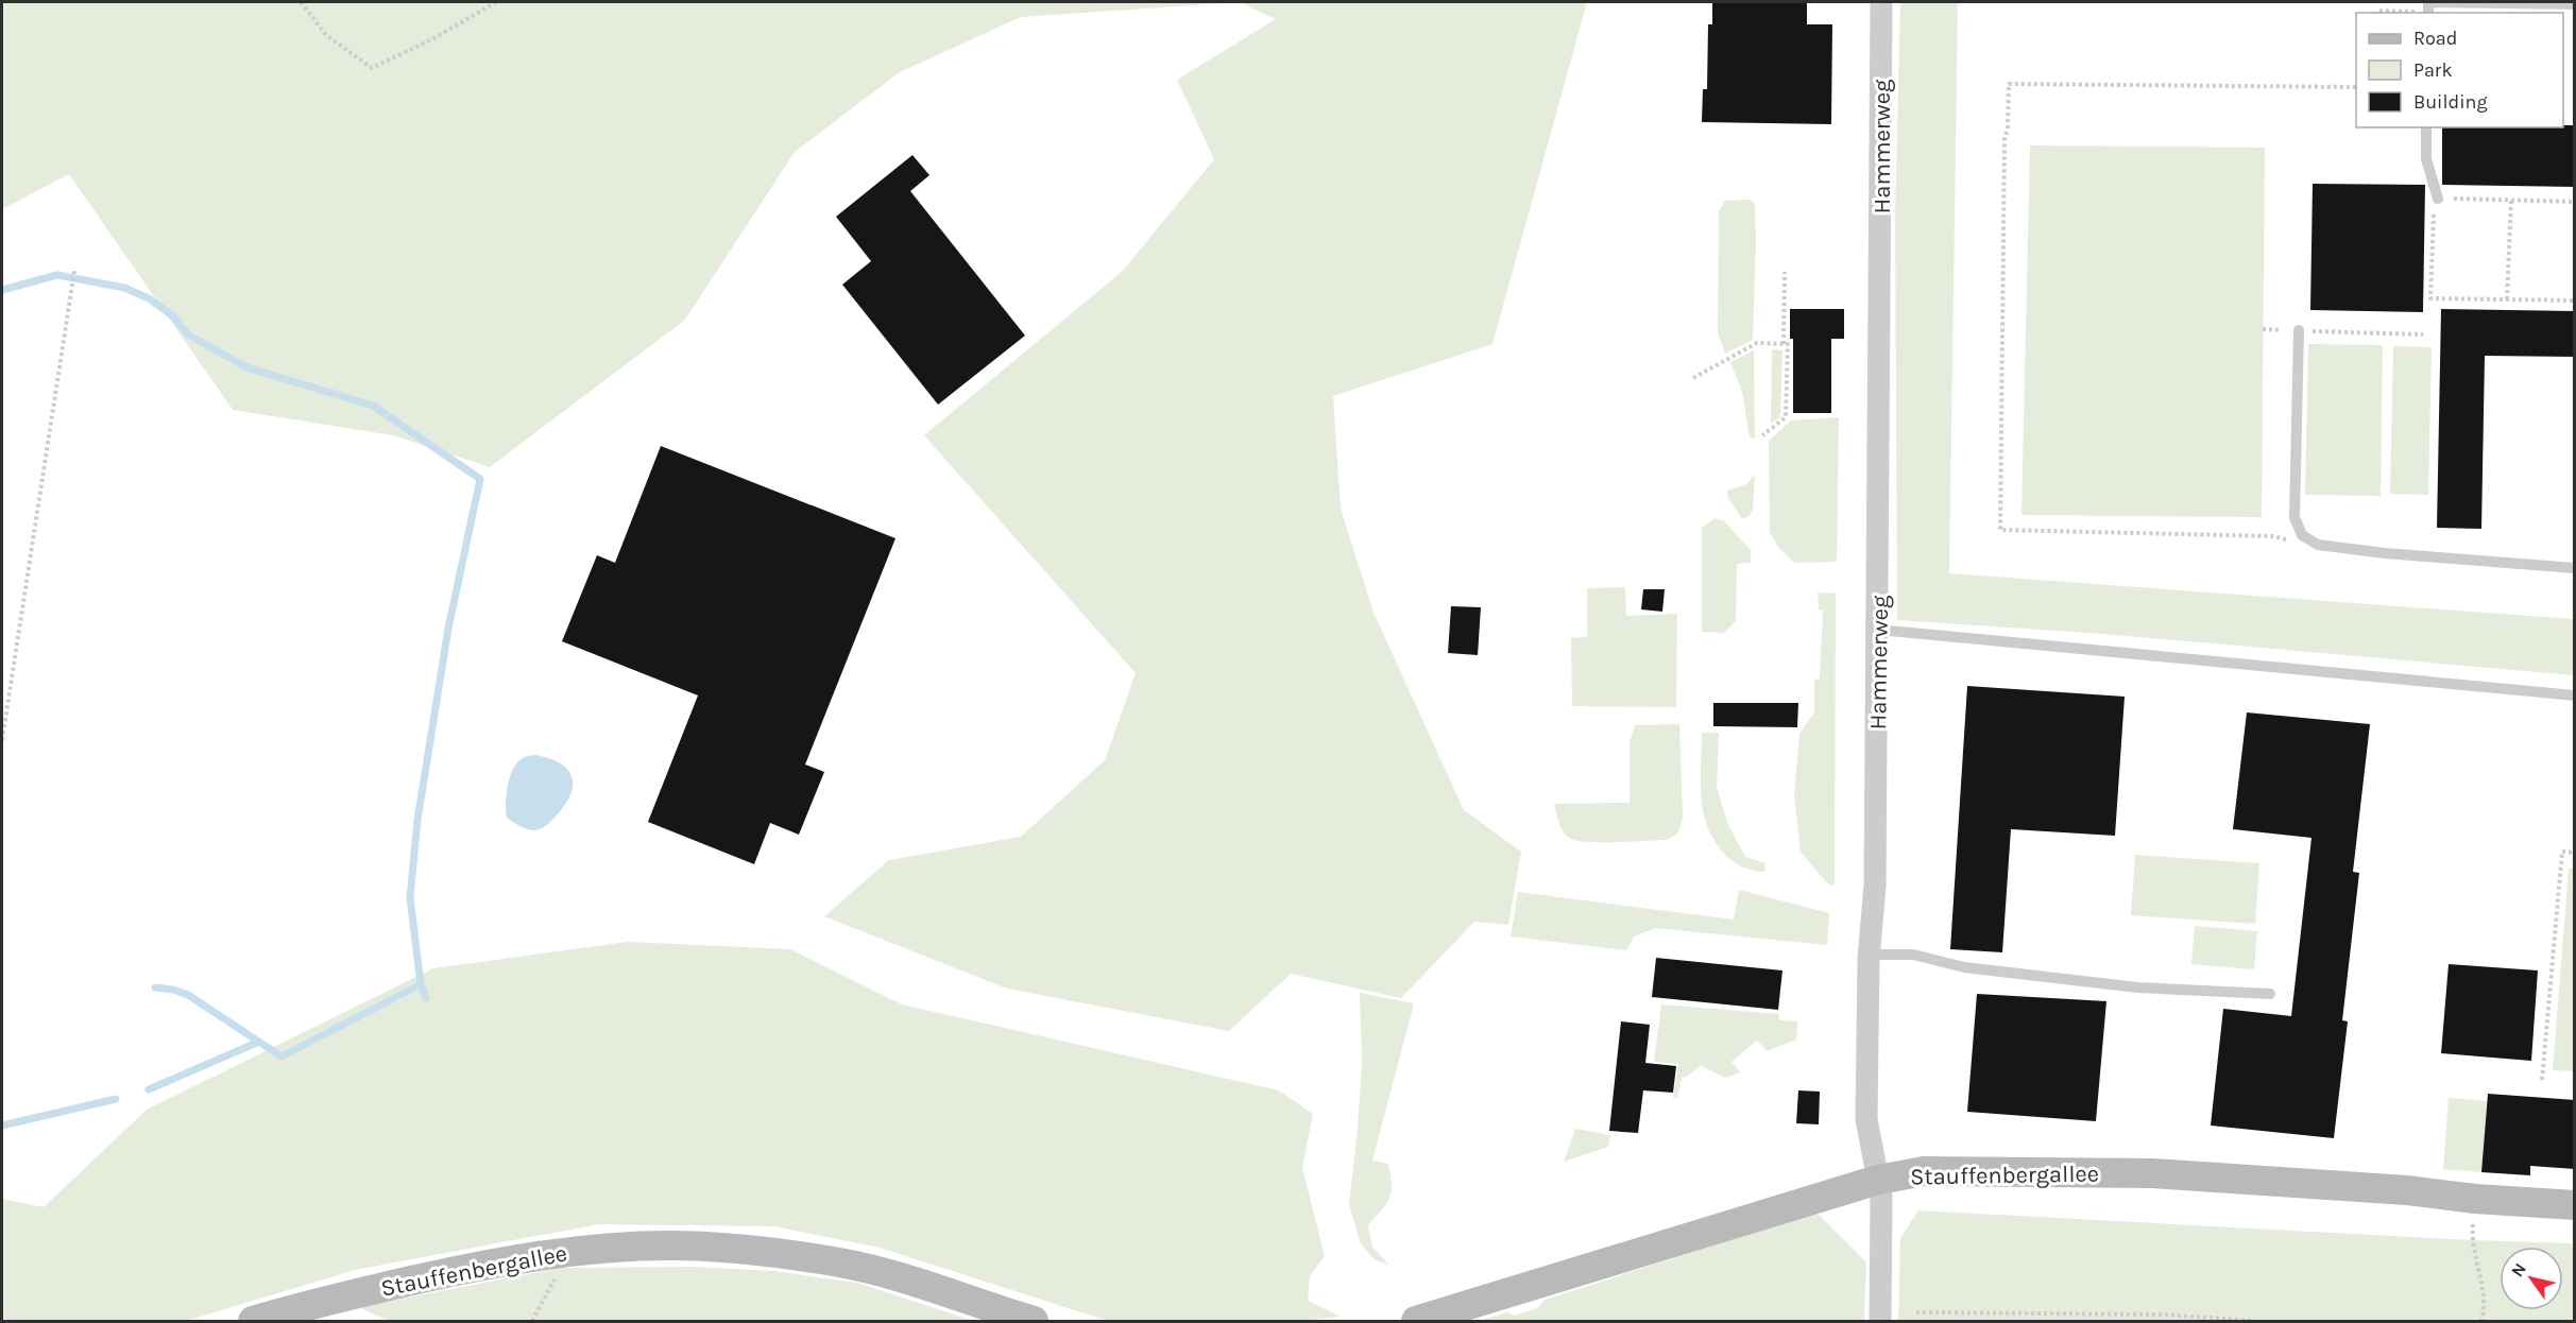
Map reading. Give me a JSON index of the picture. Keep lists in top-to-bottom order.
{
  "streets": {
    "main road": ["Stauffenbergallee"],
    "street": ["Hammerweg"]
  },
  "crossings": [
    ["Hammerweg", "Stauffenbergallee"]
  ],
  "legend": ["Road", "Park", "Building"],
  "north": "top left"
}
